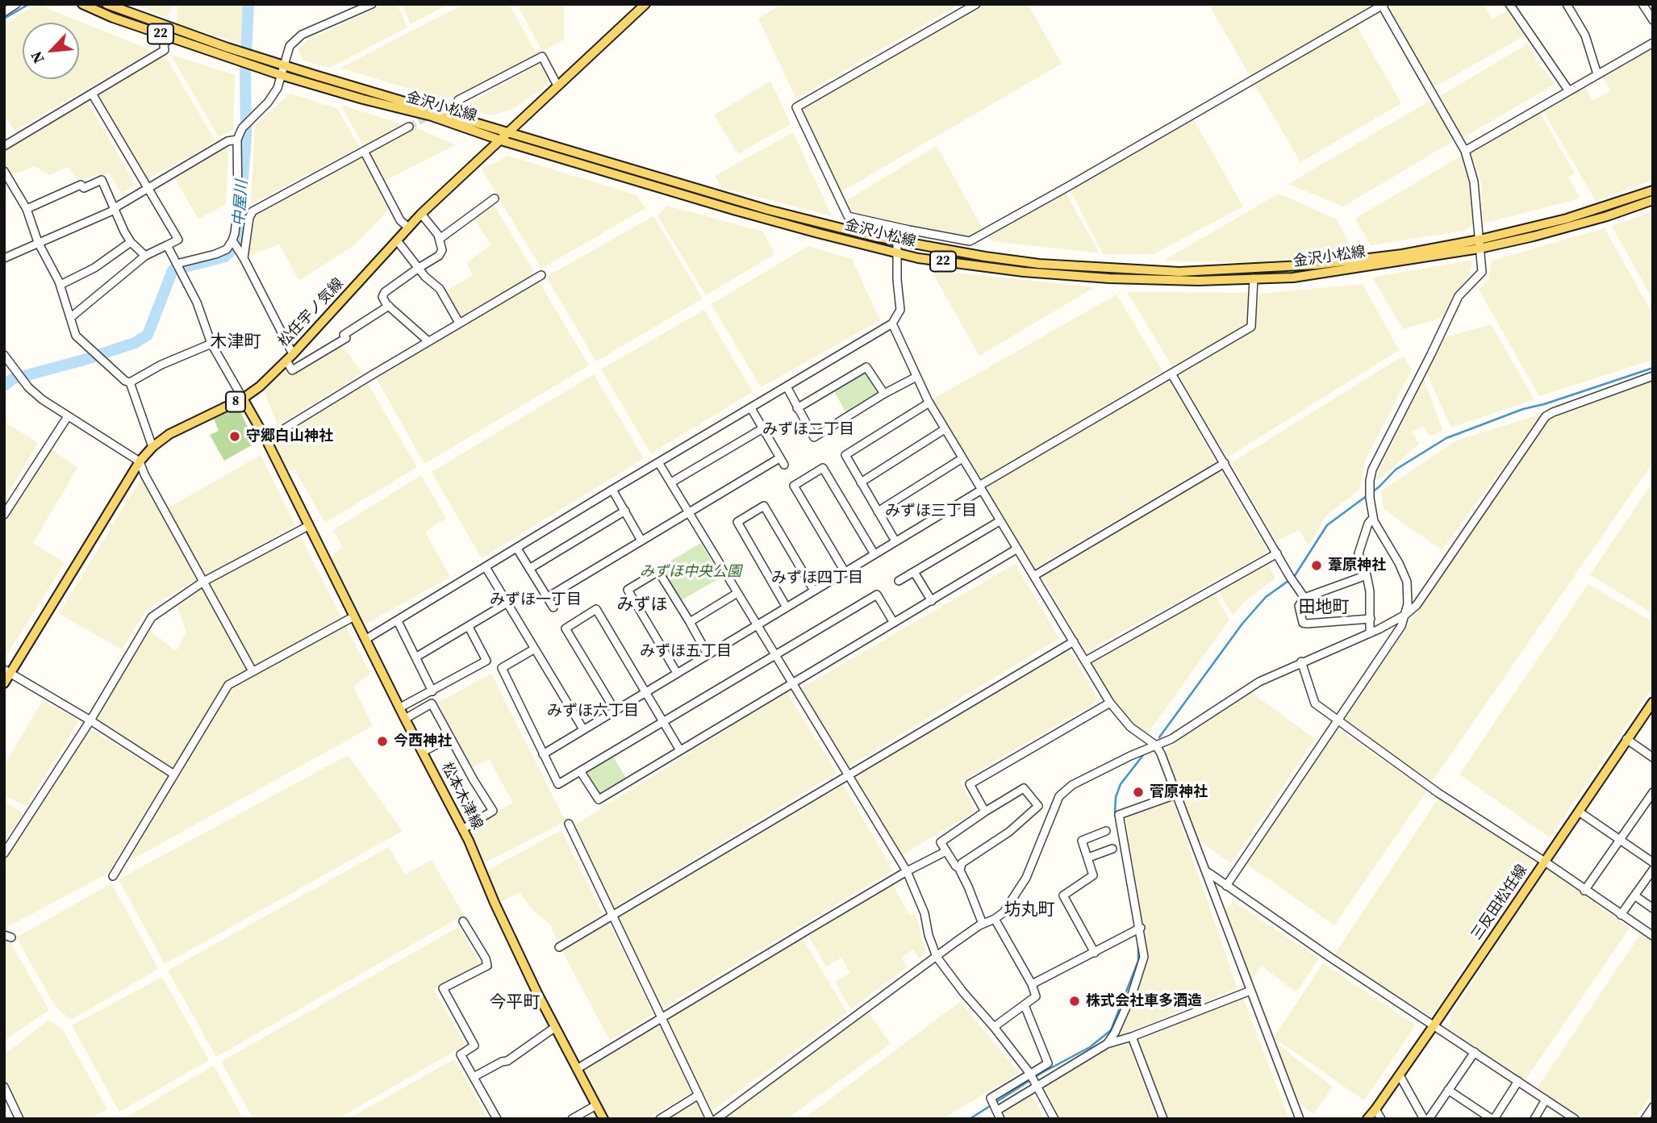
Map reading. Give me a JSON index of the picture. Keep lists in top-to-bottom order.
{
  "streets": {
    "main road": [
      "22",
      "金沢小松線",
      "松任宇ノ気線",
      "8",
      "松本木津線",
      "三反田松任線"
    ]
  },
  "crossings": [
    ["22", "金沢小松線"],
    ["金沢小松線", "松任宇ノ気線"],
    ["松任宇ノ気線", "松本木津線"]
  ],
  "districts": [
    "木津町",
    "みずほ二丁目",
    "みずほ三丁目",
    "みずほ四丁目",
    "みずほ一丁目",
    "みずほ",
    "田地町",
    "みずほ五丁目",
    "みずほ六丁目",
    "坊丸町",
    "今平町"
  ],
  "water": ["中屋川"],
  "parks": ["みずほ中央公園"],
  "places": [
    "守郷白山神社",
    "葦原神社",
    "今西神社",
    "菅原神社",
    "株式会社車多酒造"
  ],
  "north": "bottom left"
}
